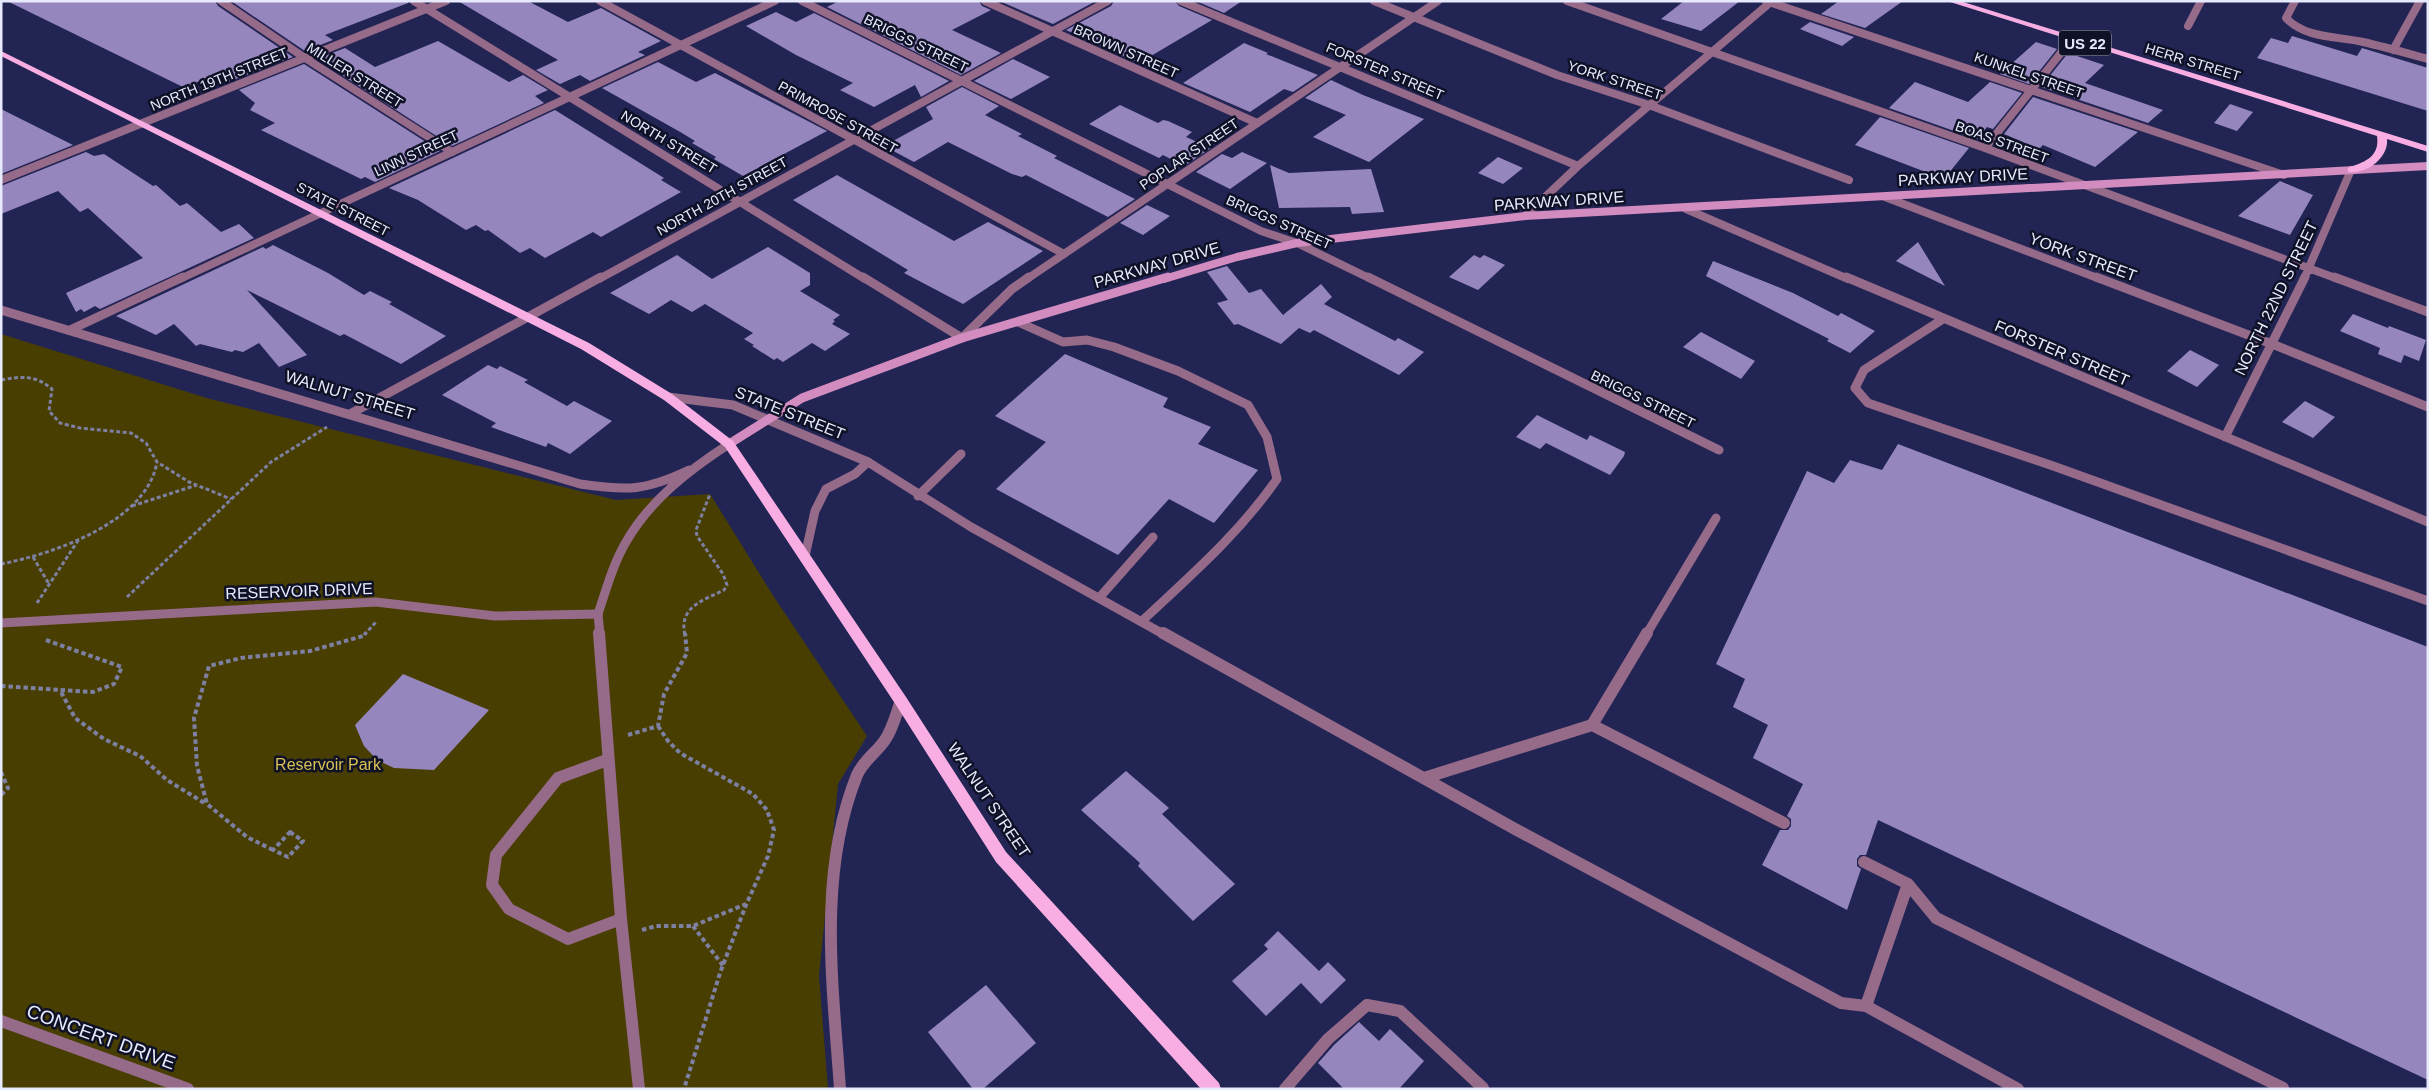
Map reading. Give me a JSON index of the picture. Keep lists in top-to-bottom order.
{
  "streets": {
    "main road": [
      "US 22",
      "HERR STREET",
      "STATE STREET",
      "WALNUT STREET"
    ],
    "street": [
      "BRIGGS STREET",
      "BROWN STREET",
      "FORSTER STREET",
      "MILLER STREET",
      "KUNKEL STREET",
      "NORTH 19TH STREET",
      "YORK STREET",
      "PRIMROSE STREET",
      "NORTH STREET",
      "BOAS STREET",
      "LINN STREET",
      "POPLAR STREET",
      "PARKWAY DRIVE",
      "NORTH 20TH STREET",
      "NORTH 22ND STREET",
      "RESERVOIR DRIVE",
      "CONCERT DRIVE"
    ]
  },
  "crossings": [
    ["BRIGGS STREET", "POPLAR STREET"],
    ["BRIGGS STREET", "PARKWAY DRIVE"],
    ["BRIGGS STREET", "NORTH 20TH STREET"],
    ["BROWN STREET", "POPLAR STREET"],
    ["BROWN STREET", "NORTH 20TH STREET"],
    ["FORSTER STREET", "POPLAR STREET"],
    ["FORSTER STREET", "PARKWAY DRIVE"],
    ["FORSTER STREET", "NORTH 22ND STREET"],
    ["MILLER STREET", "NORTH 19TH STREET"],
    ["MILLER STREET", "LINN STREET"],
    ["KUNKEL STREET", "PARKWAY DRIVE"],
    ["NORTH 19TH STREET", "NORTH STREET"],
    ["NORTH 19TH STREET", "STATE STREET"],
    ["YORK STREET", "POPLAR STREET"],
    ["YORK STREET", "PARKWAY DRIVE"],
    ["YORK STREET", "NORTH 22ND STREET"],
    ["PRIMROSE STREET", "LINN STREET"],
    ["PRIMROSE STREET", "POPLAR STREET"],
    ["PRIMROSE STREET", "NORTH 20TH STREET"],
    ["NORTH STREET", "LINN STREET"],
    ["NORTH STREET", "POPLAR STREET"],
    ["NORTH STREET", "PARKWAY DRIVE"],
    ["NORTH STREET", "NORTH 20TH STREET"],
    ["BOAS STREET", "PARKWAY DRIVE"],
    ["BOAS STREET", "NORTH 22ND STREET"],
    ["LINN STREET", "STATE STREET"],
    ["LINN STREET", "WALNUT STREET"],
    ["POPLAR STREET", "PARKWAY DRIVE"],
    ["PARKWAY DRIVE", "STATE STREET"],
    ["PARKWAY DRIVE", "NORTH 22ND STREET"],
    ["NORTH 20TH STREET", "STATE STREET"],
    ["NORTH 20TH STREET", "WALNUT STREET"],
    ["STATE STREET", "WALNUT STREET"]
  ],
  "parks": ["Reservoir Park"]
}
